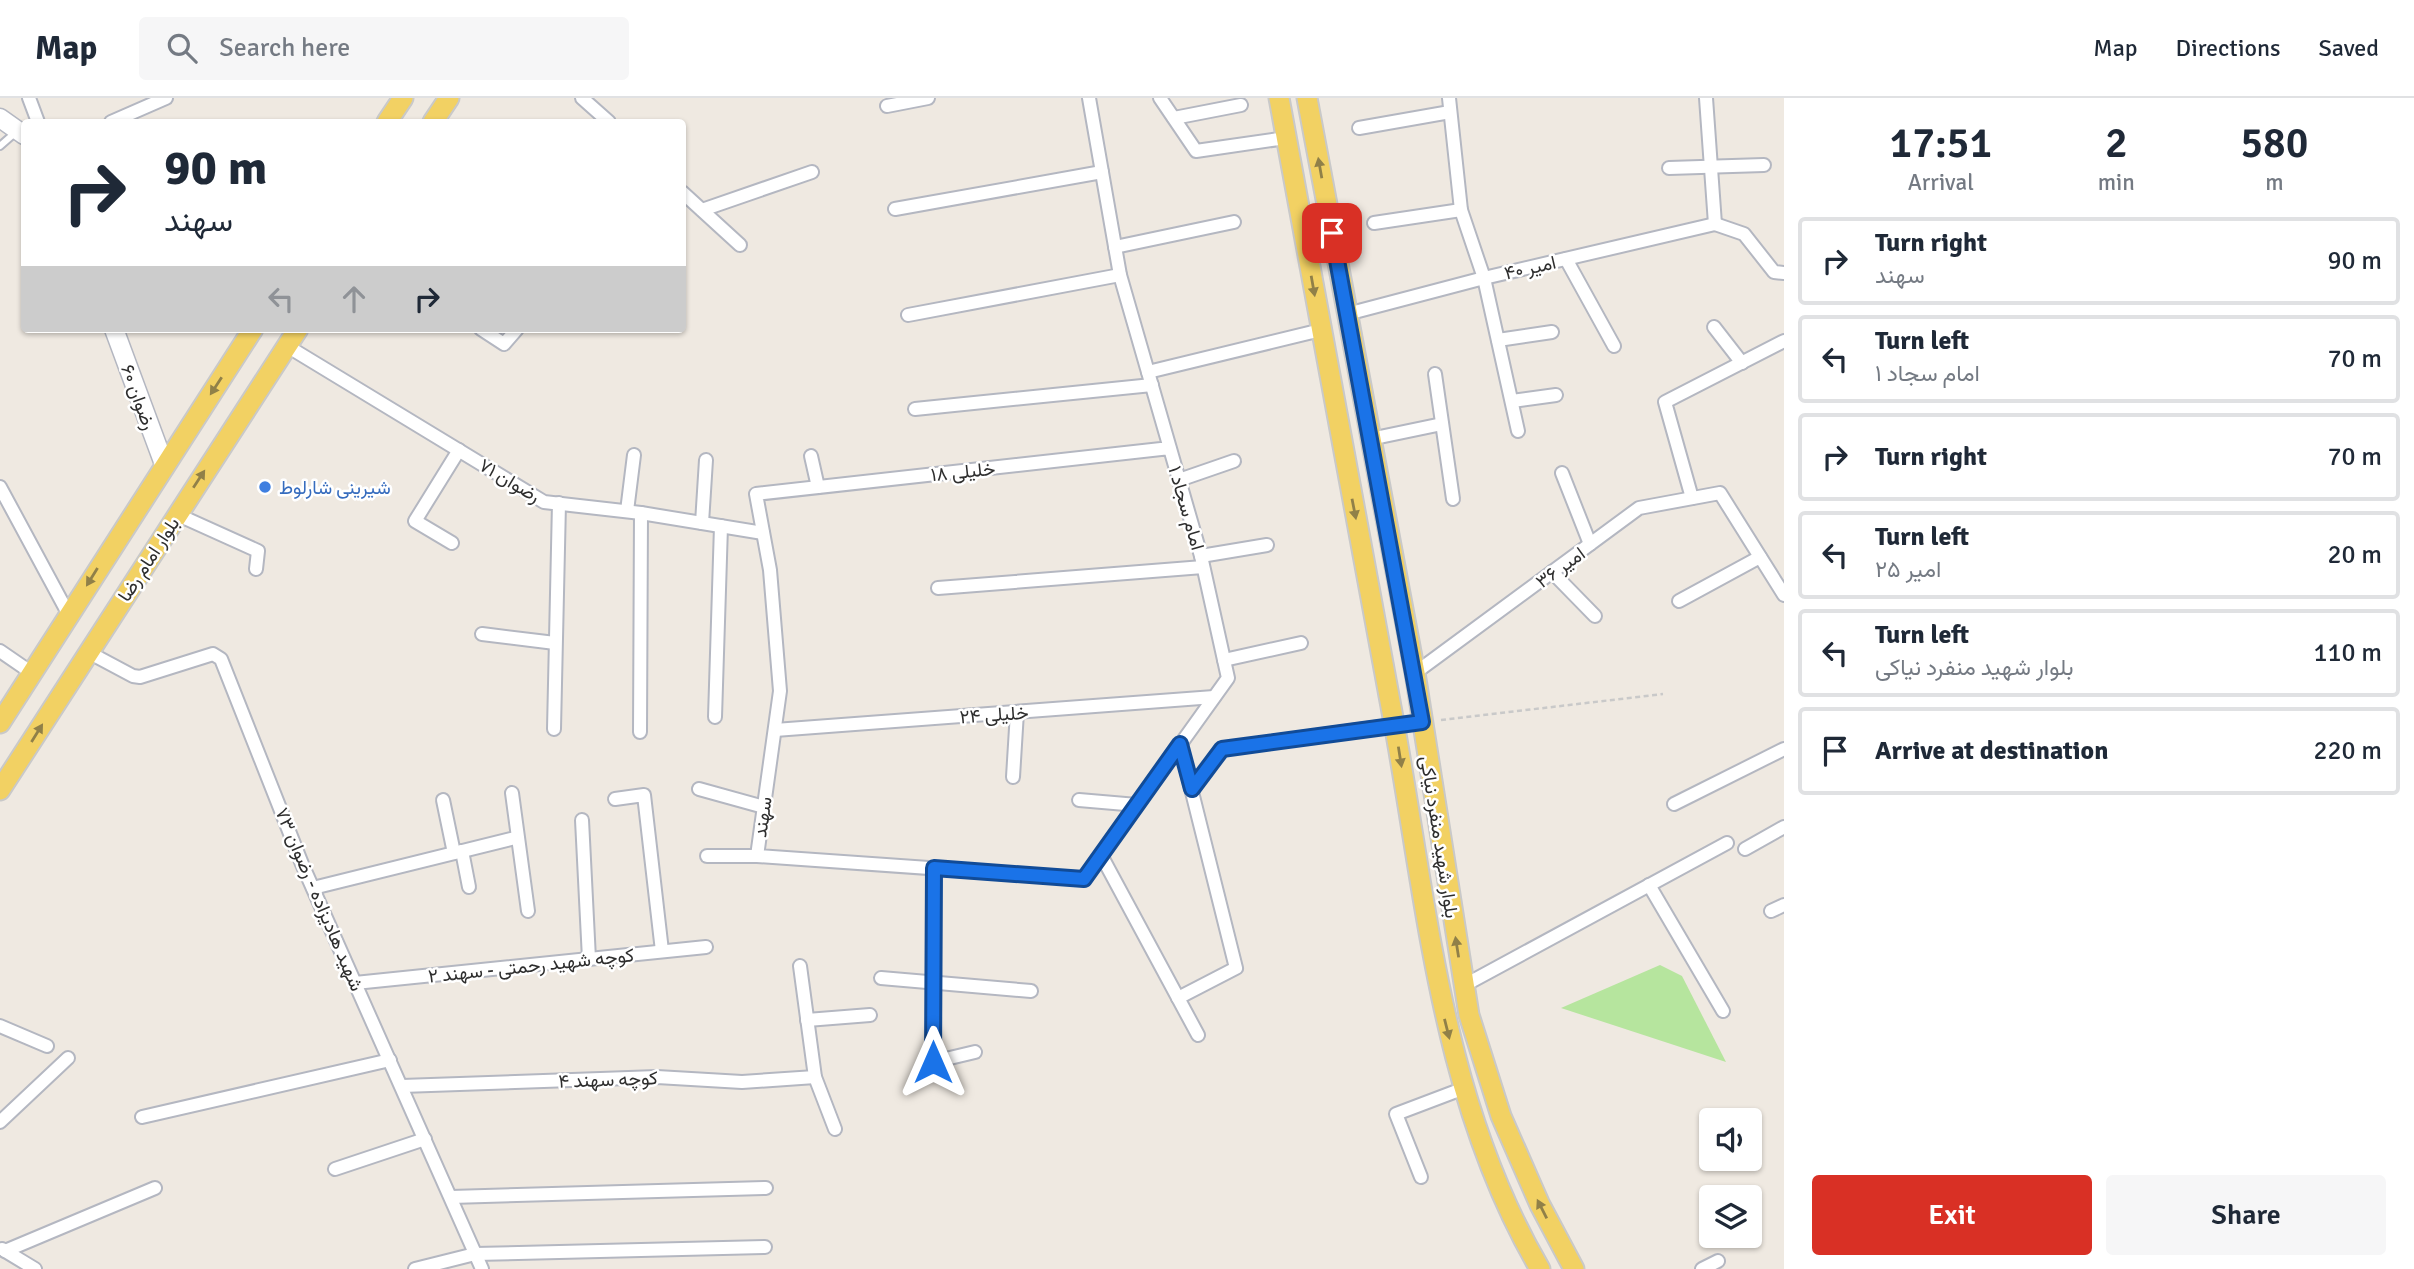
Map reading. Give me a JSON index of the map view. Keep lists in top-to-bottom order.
{
  "streets": {
    "main road": ["رضوان ۶۰", "بلوار امام رضا", "بلوار شهید منفرد نیاکی"],
    "street": [
      "امیر ۴۰",
      "خلیلی ۱۸",
      "رضوان ۷۱",
      "امام سجاد ۱",
      "امیر ۳۶",
      "خلیلی ۲۴",
      "سهند",
      "شهید هادیزاده - رضوان ۷۳",
      "کوچه شهید رحمتی - سهند ۲",
      "کوچه سهند ۴"
    ]
  },
  "crossings": [
    ["امیر ۴۰", "بلوار شهید منفرد نیاکی"],
    ["رضوان ۶۰", "بلوار امام رضا"],
    ["خلیلی ۱۸", "امام سجاد ۱"],
    ["خلیلی ۱۸", "سهند"],
    ["رضوان ۷۱", "بلوار امام رضا"],
    ["رضوان ۷۱", "سهند"],
    ["امام سجاد ۱", "خلیلی ۲۴"],
    ["امام سجاد ۱", "سهند"],
    ["بلوار امام رضا", "شهید هادیزاده - رضوان ۷۳"],
    ["امیر ۳۶", "بلوار شهید منفرد نیاکی"],
    ["خلیلی ۲۴", "سهند"],
    ["شهید هادیزاده - رضوان ۷۳", "کوچه شهید رحمتی - سهند ۲"],
    ["شهید هادیزاده - رضوان ۷۳", "کوچه سهند ۴"]
  ],
  "places": ["شیرینی شارلوط"],
  "page": {
    "header": "Map",
    "search": "Search here",
    "nav": ["Map", "Directions", "Saved"],
    "eta": [
      "17:51",
      "Arrival",
      "2",
      "min",
      "580",
      "m"
    ],
    "turn": ["90 m", "سهند"],
    "list": [
      {
        "name": "Turn right",
        "note": "سهند",
        "value": "90 m"
      },
      {
        "name": "Turn left",
        "note": "امام سجاد ۱",
        "value": "70 m"
      },
      {
        "name": "Turn right",
        "value": "70 m"
      },
      {
        "name": "Turn left",
        "note": "امیر ۲۵",
        "value": "20 m"
      },
      {
        "name": "Turn left",
        "note": "بلوار شهید منفرد نیاکی",
        "value": "110 m"
      },
      {
        "name": "Arrive at destination",
        "value": "220 m"
      }
    ],
    "buttons": ["Exit", "Share"]
  }
}
